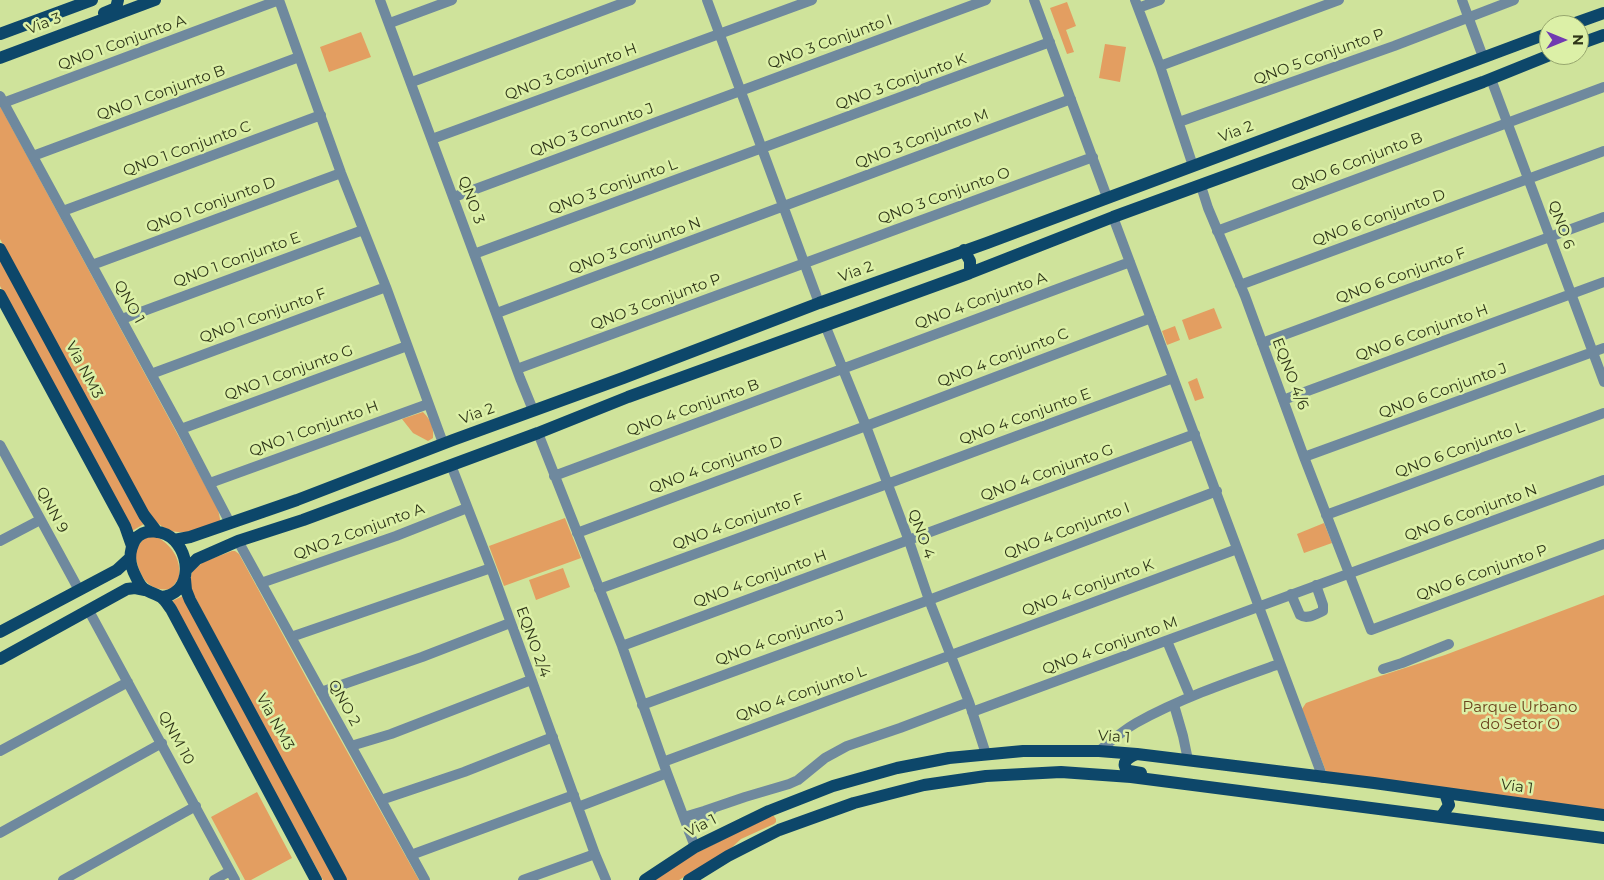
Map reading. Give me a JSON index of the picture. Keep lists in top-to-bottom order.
{
  "streets": {
    "main road": [
      "Via 3",
      "Via 2",
      "Via NM3",
      "Via 1"
    ],
    "street": [
      "QNO 3 Conjunto I",
      "QNO 1 Conjunto A",
      "QNO 5 Conjunto P",
      "QNO 3 Conjunto H",
      "QNO 3 Conjunto K",
      "QNO 1 Conjunto B",
      "QNO 3 Conunto J",
      "QNO 3 Conjunto M",
      "QNO 1 Conjunto C",
      "QNO 6 Conjunto B",
      "QNO 3 Conjunto L",
      "QNO 3 Conjunto O",
      "QNO 3",
      "QNO 1 Conjunto D",
      "QNO 6 Conjunto D",
      "QNO 6",
      "QNO 3 Conjunto N",
      "QNO 1 Conjunto E",
      "QNO 6 Conjunto F",
      "QNO 4 Conjunto A",
      "QNO 1",
      "QNO 3 Conjunto P",
      "QNO 1 Conjunto F",
      "QNO 6 Conjunto H",
      "QNO 4 Conjunto C",
      "QNO 1 Conjunto G",
      "EQNO 4/6",
      "QNO 6 Conjunto J",
      "QNO 4 Conjunto B",
      "QNO 4 Conjunto E",
      "QNO 1 Conjunto H",
      "QNO 6 Conjunto L",
      "QNO 4 Conjunto D",
      "QNO 4 Conjunto G",
      "QNN 9",
      "QNO 6 Conjunto N",
      "QNO 4 Conjunto F",
      "QNO 4 Conjunto I",
      "QNO 2 Conjunto A",
      "QNO 4",
      "QNO 6 Conjunto P",
      "QNO 4 Conjunto H",
      "QNO 4 Conjunto K",
      "QNO 4 Conjunto J",
      "EQNO 2/4",
      "QNO 4 Conjunto M",
      "QNO 4 Conjunto L",
      "QNO 2",
      "QNM 10"
    ]
  },
  "crossings": [
    ["QNO 3 Conjunto I", "QNO 3 Conunto J"],
    ["QNO 1 Conjunto A", "QNO 1"],
    ["QNO 3 Conjunto H", "QNO 3"],
    ["QNO 3 Conjunto K", "QNO 3 Conjunto L"],
    ["QNO 1 Conjunto B", "QNO 1"],
    ["QNO 3 Conunto J", "QNO 3"],
    ["Via 2", "QNO 3"],
    ["Via 2", "QNO 1"],
    ["Via 2", "Via NM3"],
    ["QNO 3 Conjunto M", "QNO 3 Conjunto N"],
    ["QNO 1 Conjunto C", "QNO 1"],
    ["QNO 6 Conjunto B", "QNO 6"],
    ["QNO 6 Conjunto B", "EQNO 4/6"],
    ["QNO 3 Conjunto L", "QNO 3"],
    ["QNO 3 Conjunto O", "QNO 3 Conjunto P"],
    ["QNO 3", "QNO 3 Conjunto N"],
    ["QNO 3", "QNO 3 Conjunto P"],
    ["QNO 1 Conjunto D", "QNO 1"],
    ["QNO 6 Conjunto D", "QNO 6"],
    ["QNO 6 Conjunto D", "EQNO 4/6"],
    ["QNO 6", "QNO 6 Conjunto F"],
    ["QNO 6", "QNO 6 Conjunto H"],
    ["QNO 6", "QNO 6 Conjunto J"],
    ["QNO 1 Conjunto E", "QNO 1"],
    ["QNO 6 Conjunto F", "EQNO 4/6"],
    ["QNO 4 Conjunto A", "QNO 4 Conjunto B"],
    ["QNO 4 Conjunto A", "QNO 4"],
    ["QNO 1", "QNO 1 Conjunto F"],
    ["QNO 1", "QNO 1 Conjunto G"],
    ["QNO 1", "QNO 1 Conjunto H"],
    ["QNO 6 Conjunto H", "EQNO 4/6"],
    ["QNO 4 Conjunto C", "QNO 4 Conjunto D"],
    ["QNO 4 Conjunto C", "QNO 4"],
    ["EQNO 4/6", "QNO 6 Conjunto J"],
    ["EQNO 4/6", "QNO 6 Conjunto L"],
    ["EQNO 4/6", "QNO 6 Conjunto N"],
    ["EQNO 4/6", "QNO 6 Conjunto P"],
    ["QNO 4 Conjunto B", "QNO 4"],
    ["QNO 4 Conjunto E", "QNO 4 Conjunto F"],
    ["QNO 4 Conjunto E", "QNO 4"],
    ["QNO 4 Conjunto D", "QNO 4"],
    ["QNO 4 Conjunto G", "QNO 4"],
    ["QNO 4 Conjunto G", "QNO 4 Conjunto H"],
    ["QNO 4 Conjunto F", "QNO 4"],
    ["QNO 4 Conjunto I", "QNO 4"],
    ["QNO 4 Conjunto I", "QNO 4 Conjunto J"],
    ["QNO 2 Conjunto A", "EQNO 2/4"],
    ["QNO 2 Conjunto A", "QNO 2"],
    ["QNO 4", "QNO 4 Conjunto H"],
    ["QNO 4", "QNO 4 Conjunto K"],
    ["QNO 4", "QNO 4 Conjunto J"],
    ["QNO 4", "QNO 4 Conjunto M"],
    ["QNO 4", "QNO 4 Conjunto L"],
    ["QNO 4", "Via 1"],
    ["QNO 4 Conjunto K", "QNO 4 Conjunto L"]
  ],
  "parks": ["Parque Urbano do Setor O"],
  "north": "right"
}
